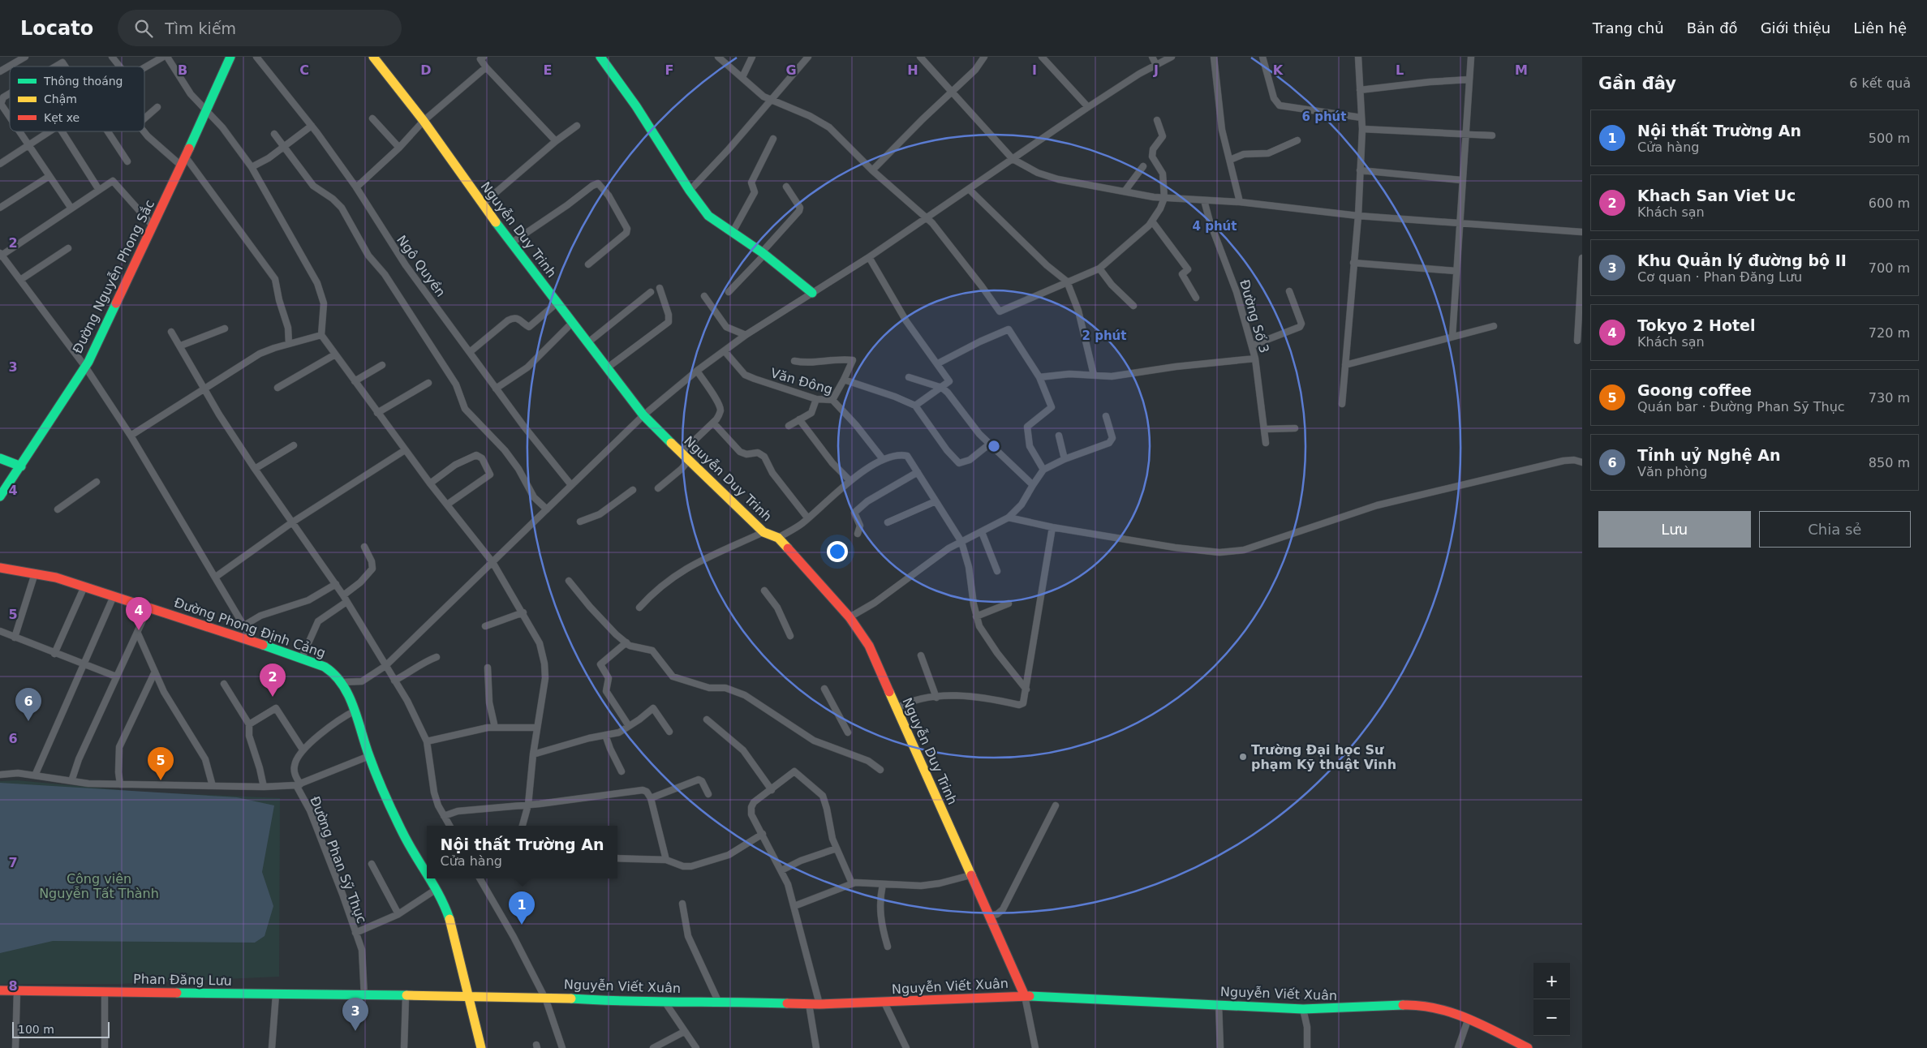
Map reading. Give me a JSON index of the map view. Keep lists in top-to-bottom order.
{
  "streets": {
    "street": [
      "Nguyễn Duy Trinh",
      "Ngô Quyền",
      "Đường Nguyễn Phong Sắc",
      "Đường Số 3",
      "Văn Đông",
      "Đường Phong Định Cảng",
      "Đường Phan Sỹ Thục",
      "Phan Đăng Lưu",
      "Nguyễn Viết Xuân"
    ]
  },
  "crossings": [
    ["Nguyễn Duy Trinh", "Nguyễn Viết Xuân"],
    ["Đường Phong Định Cảng", "Nguyễn Viết Xuân"],
    ["Đường Phan Sỹ Thục", "Phan Đăng Lưu"],
    ["Đường Phan Sỹ Thục", "Nguyễn Viết Xuân"],
    ["Phan Đăng Lưu", "Nguyễn Viết Xuân"]
  ],
  "parks": ["Công viên Nguyễn Tất Thành"],
  "places": ["Trường Đại học Sư phạm Kỹ thuật Vinh"],
  "legend": ["Thông thoáng", "Chậm", "Kẹt xe"],
  "scale_bar": "100 m",
  "page": {
    "header": "Locato",
    "search": "Tìm kiếm",
    "nav": [
      "Trang chủ",
      "Bản đồ",
      "Giới thiệu",
      "Liên hệ"
    ],
    "heading": ["Gần đây", "6 kết quả"],
    "list": [
      {
        "mark": "1",
        "name": "Nội thất Trường An",
        "note": "Cửa hàng",
        "value": "500 m"
      },
      {
        "mark": "2",
        "name": "Khach San Viet Uc",
        "note": "Khách sạn",
        "value": "600 m"
      },
      {
        "mark": "3",
        "name": "Khu Quản lý đường bộ II",
        "note": "Cơ quan · Phan Đăng Lưu",
        "value": "700 m"
      },
      {
        "mark": "4",
        "name": "Tokyo 2 Hotel",
        "note": "Khách sạn",
        "value": "720 m"
      },
      {
        "mark": "5",
        "name": "Goong coffee",
        "note": "Quán bar · Đường Phan Sỹ Thục",
        "value": "730 m"
      },
      {
        "mark": "6",
        "name": "Tỉnh uỷ Nghệ An",
        "note": "Văn phòng",
        "value": "850 m"
      }
    ],
    "buttons": ["Lưu", "Chia sẻ"],
    "pins": [
      "4",
      "2",
      "6",
      "5",
      "1",
      "3"
    ],
    "popup": ["Nội thất Trường An", "Cửa hàng"],
    "map_buttons": ["+", "−"],
    "scale": "100 m"
  },
  "grid": {
    "columns": [
      "B",
      "C",
      "D",
      "E",
      "F",
      "G",
      "H",
      "I",
      "J",
      "K",
      "L",
      "M"
    ],
    "rows": [
      "2",
      "3",
      "4",
      "5",
      "6",
      "7",
      "8"
    ]
  },
  "rings": ["6 phút", "4 phút", "2 phút"]
}
